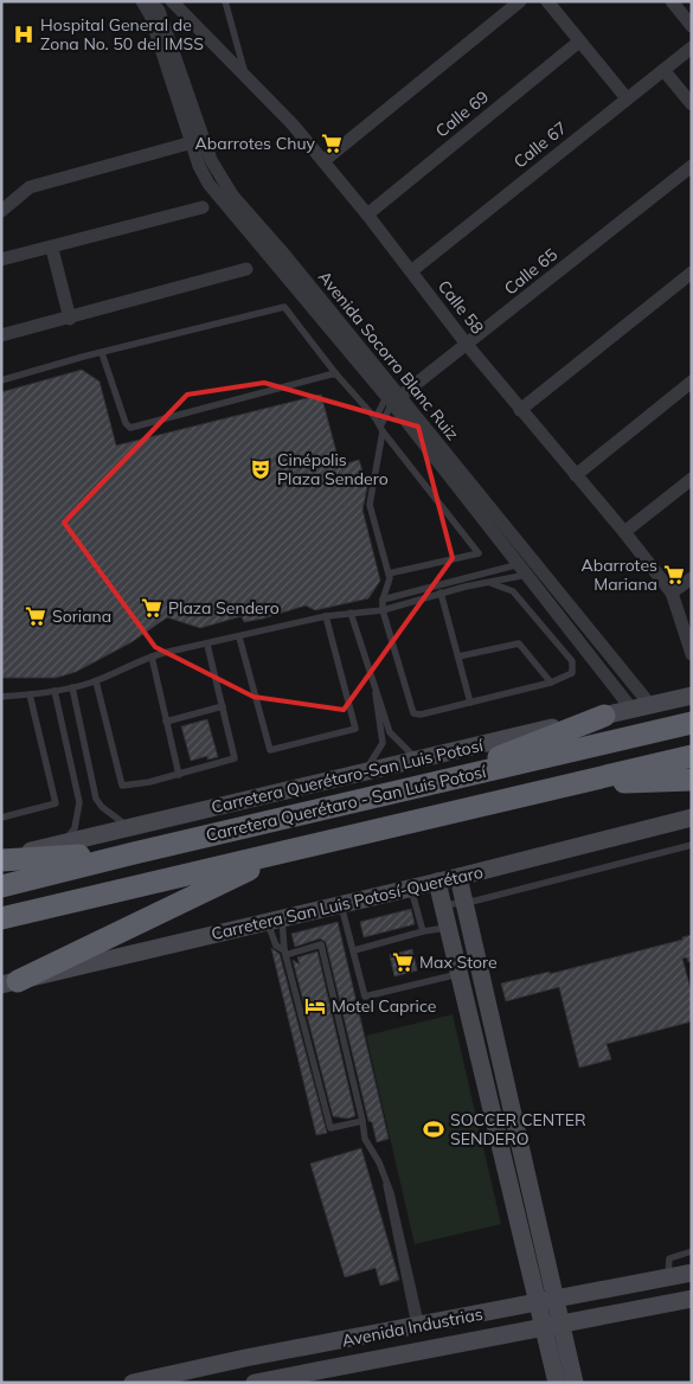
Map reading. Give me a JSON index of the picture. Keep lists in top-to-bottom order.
{
  "streets": {
    "highway": ["Carretera Querétaro - San Luis Potosí"],
    "main road": ["Carretera Querétaro-San Luis Potosí", "Carretera San Luis Potosí-Querétaro", "Avenida Industrias"],
    "street": [
      "Calle 69",
      "Calle 67",
      "Calle 65",
      "Calle 58",
      "Avenida Socorro Blanc Ruiz"
    ]
  },
  "crossings": [
    ["Calle 69", "Calle 58"],
    ["Calle 67", "Calle 58"],
    ["Calle 65", "Calle 58"],
    ["Calle 65", "Avenida Socorro Blanc Ruiz"],
    ["Avenida Socorro Blanc Ruiz", "Carretera Querétaro-San Luis Potosí"]
  ],
  "places": {
    "hospital": ["Hospital General de Zona No. 50 del IMSS"],
    "supermarket": [
      "Abarrotes Chuy",
      "Abarrotes Mariana",
      "Plaza Sendero",
      "Soriana",
      "Max Store"
    ],
    "theatre": ["Cinépolis Plaza Sendero"],
    "hotel": ["Motel Caprice"],
    "sports": ["SOCCER CENTER SENDERO"]
  }
}
